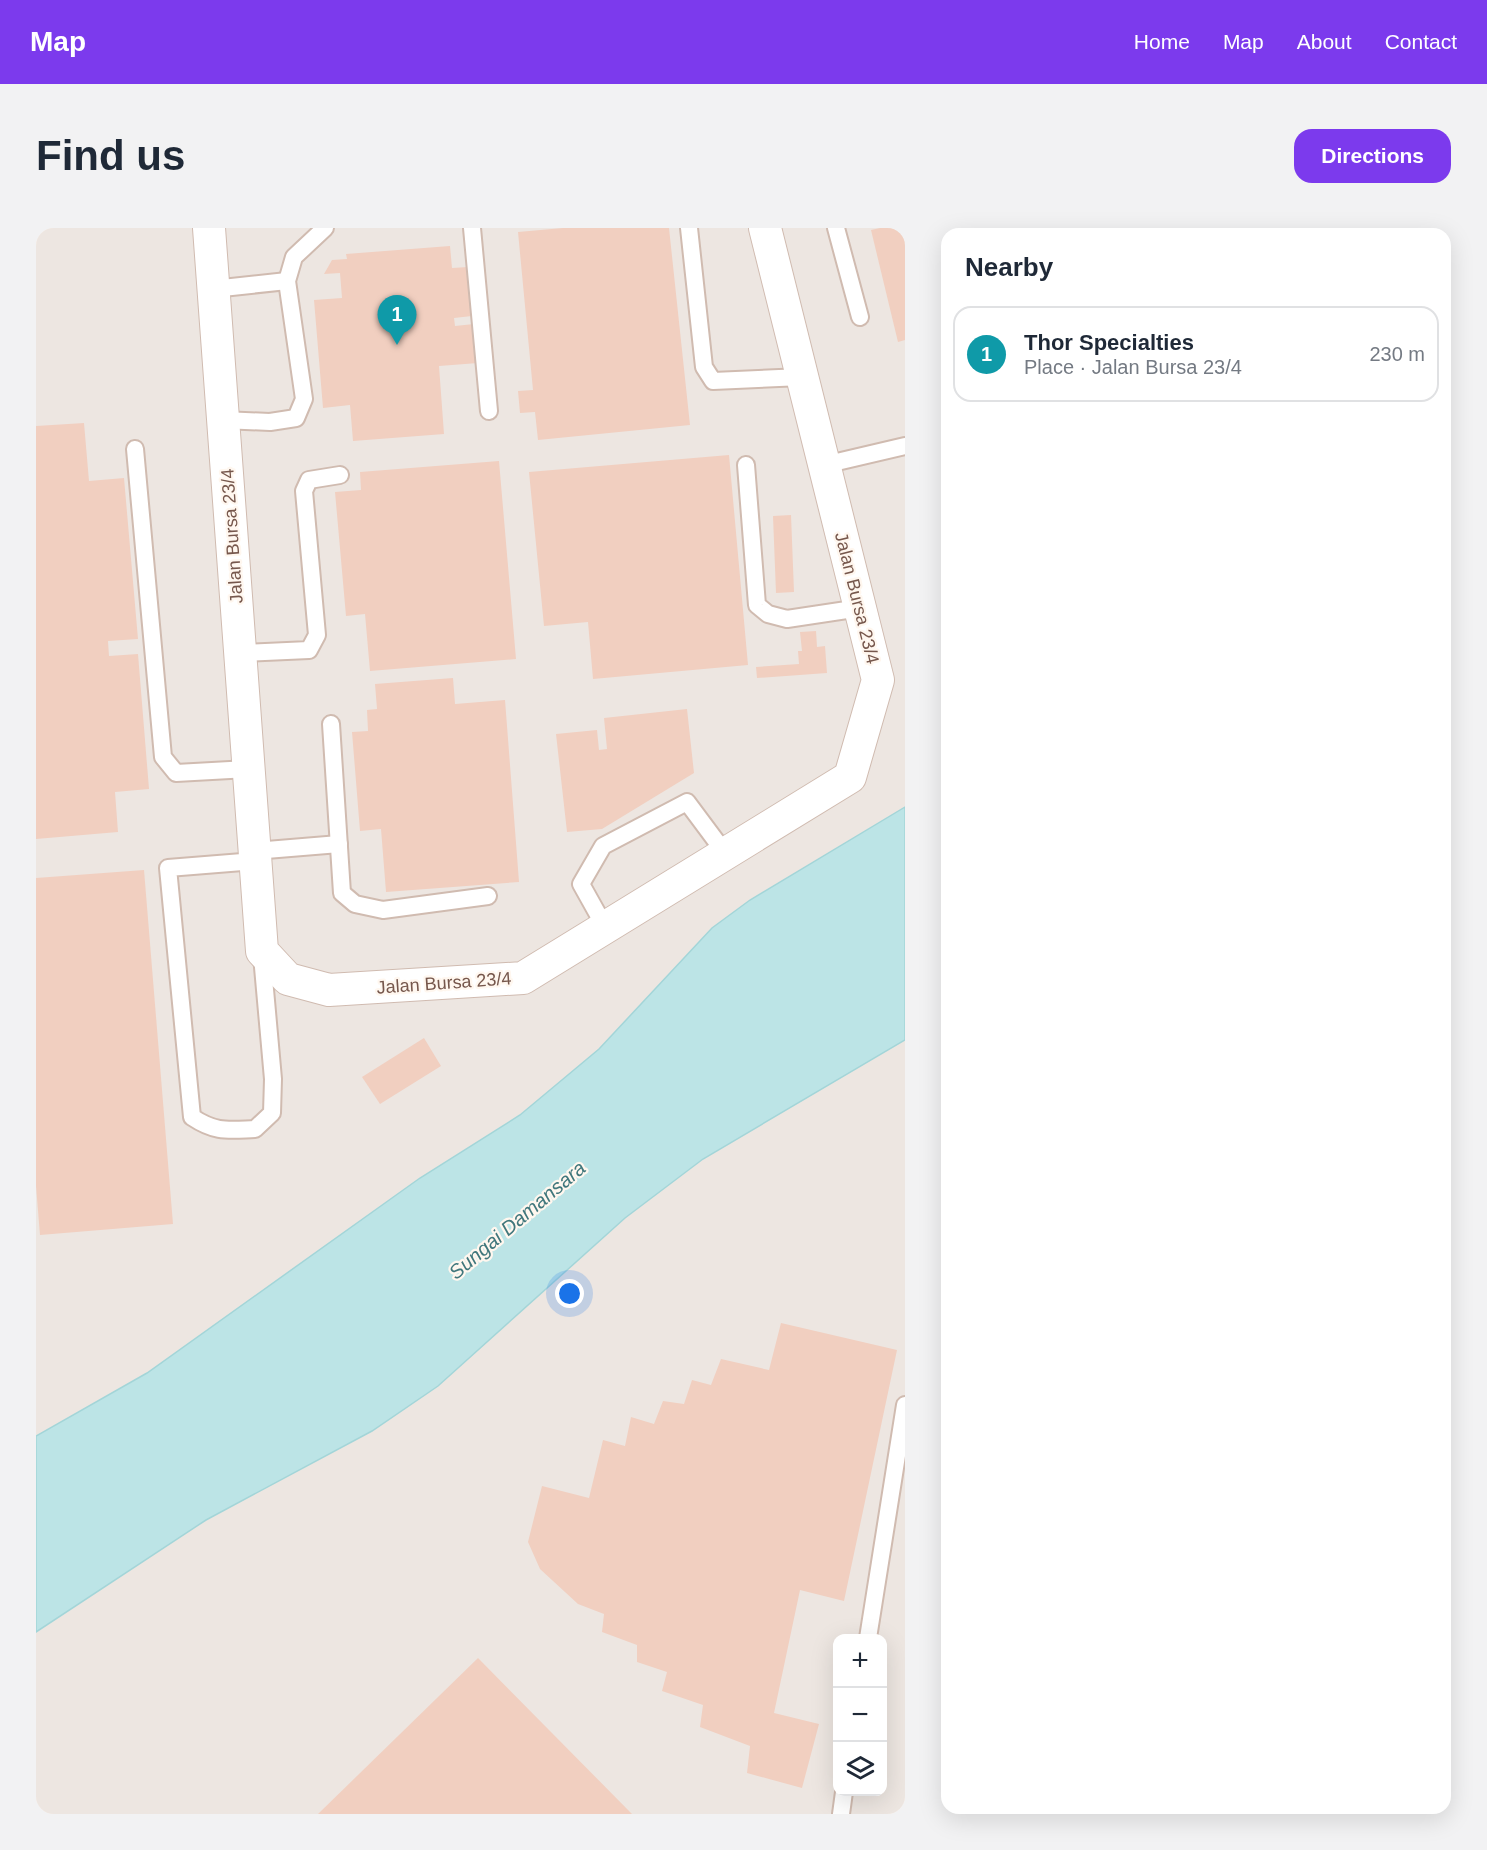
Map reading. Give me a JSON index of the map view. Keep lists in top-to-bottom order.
{
  "streets": {
    "street": ["Jalan Bursa 23/4"]
  },
  "water": ["Sungai Damansara"],
  "page": {
    "header": "Map",
    "nav": [
      "Home",
      "Map",
      "About",
      "Contact"
    ],
    "buttons": "Directions",
    "title": "Find us",
    "heading": "Nearby",
    "pins": "1",
    "list": [
      {
        "mark": "1",
        "name": "Thor Specialties",
        "note": "Place · Jalan Bursa 23/4",
        "value": "230 m"
      }
    ],
    "map_buttons": ["+", "−"]
  }
}
